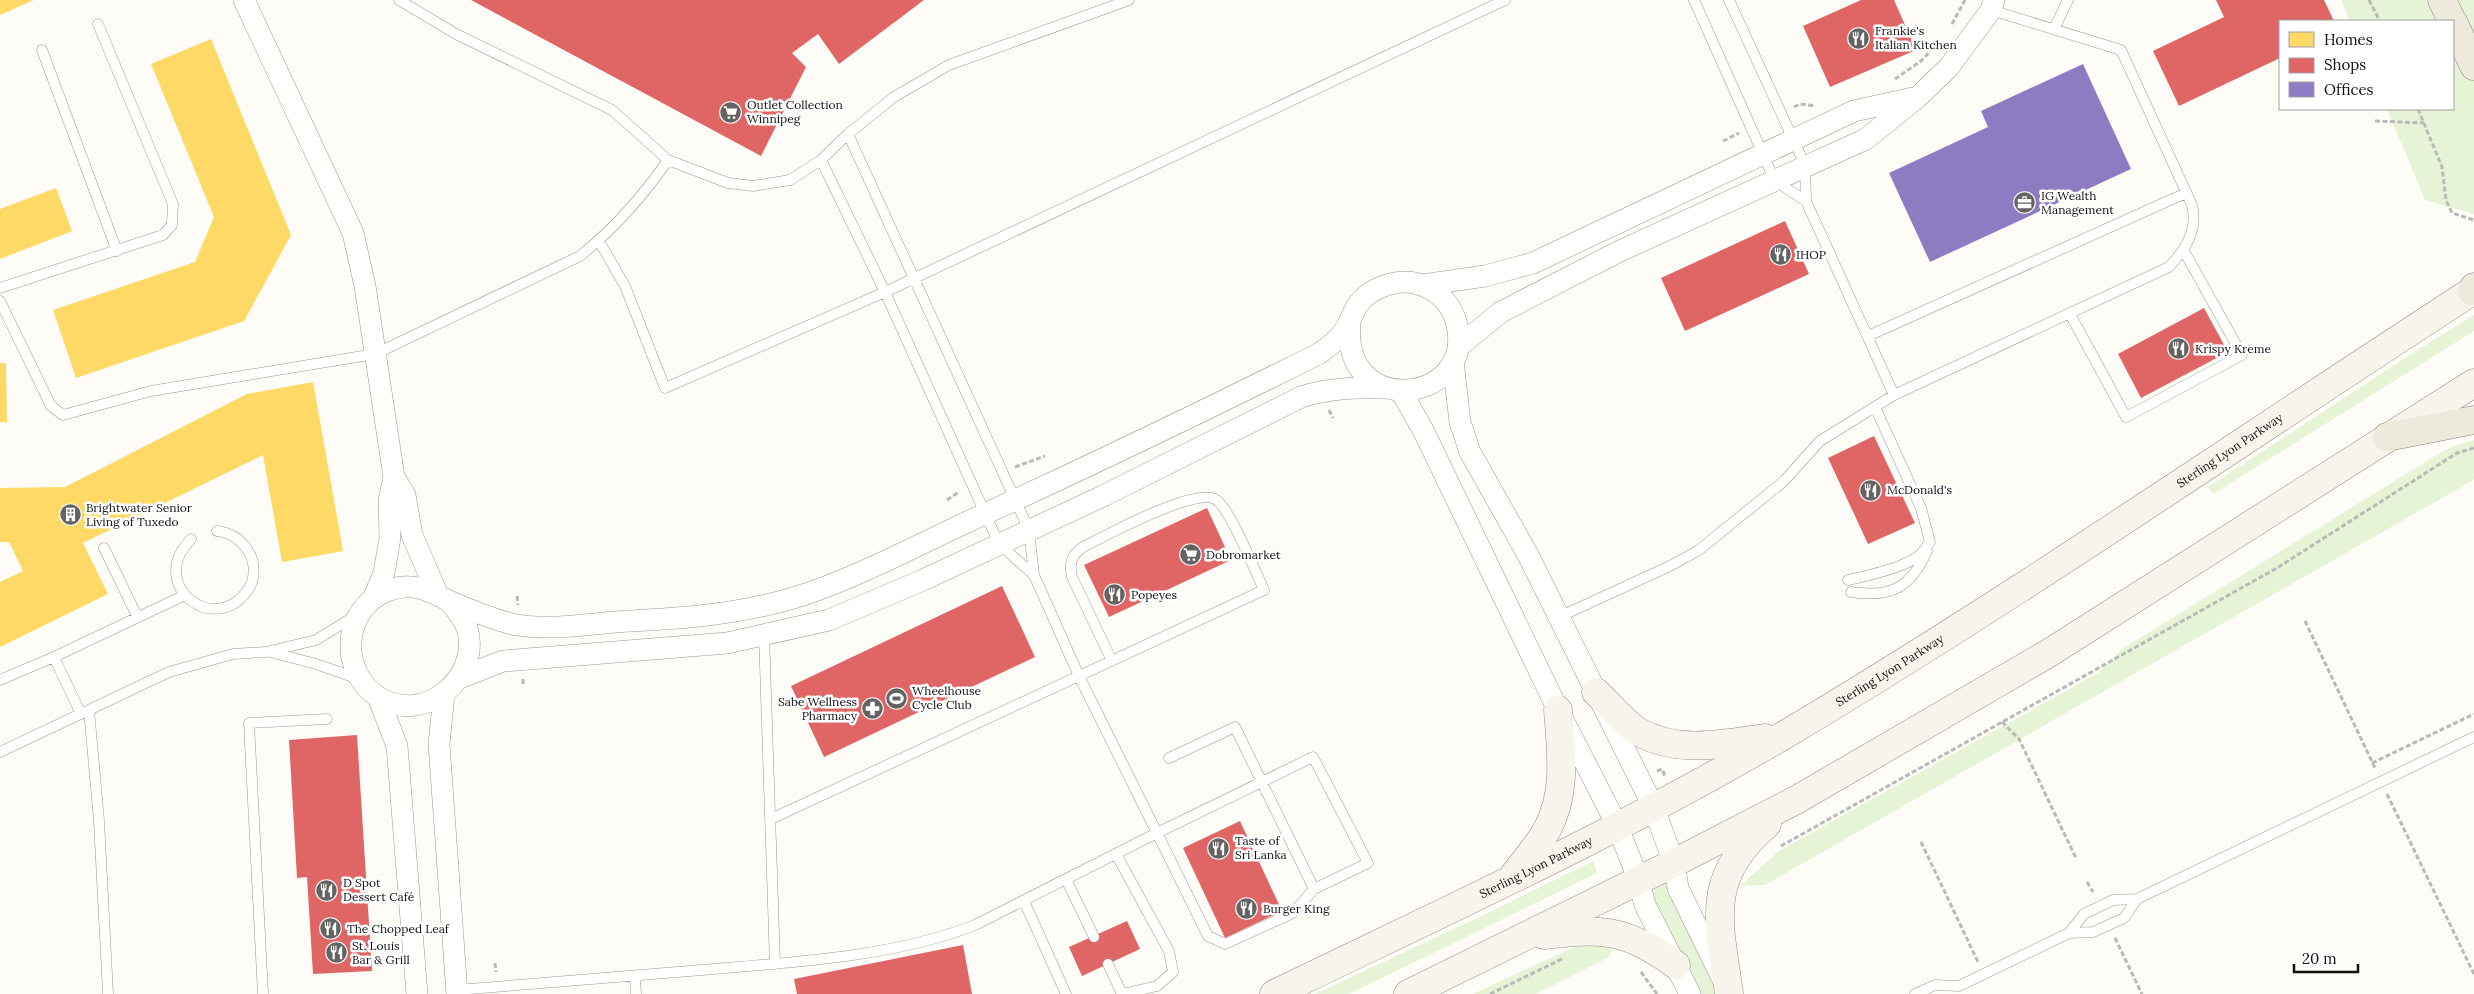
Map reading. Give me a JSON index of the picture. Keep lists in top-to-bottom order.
{
  "streets": {
    "main road": ["Sterling Lyon Parkway"]
  },
  "places": {
    "restaurant": [
      "Frankie's Italian Kitchen",
      "IHOP",
      "Krispy Kreme",
      "McDonald's",
      "Popeyes",
      "Taste of Sri Lanka",
      "D Spot Dessert Café",
      "Burger King",
      "The Chopped Leaf",
      "St. Louis Bar & Grill"
    ],
    "supermarket": ["Outlet Collection Winnipeg", "Dobromarket"],
    "office": ["IG Wealth Management"],
    "building": ["Brightwater Senior Living of Tuxedo"],
    "sports": ["Wheelhouse Cycle Club"],
    "pharmacy": ["Sabe Wellness Pharmacy"]
  },
  "legend": ["Homes", "Shops", "Offices"],
  "scale_bar": "20 m"
}
